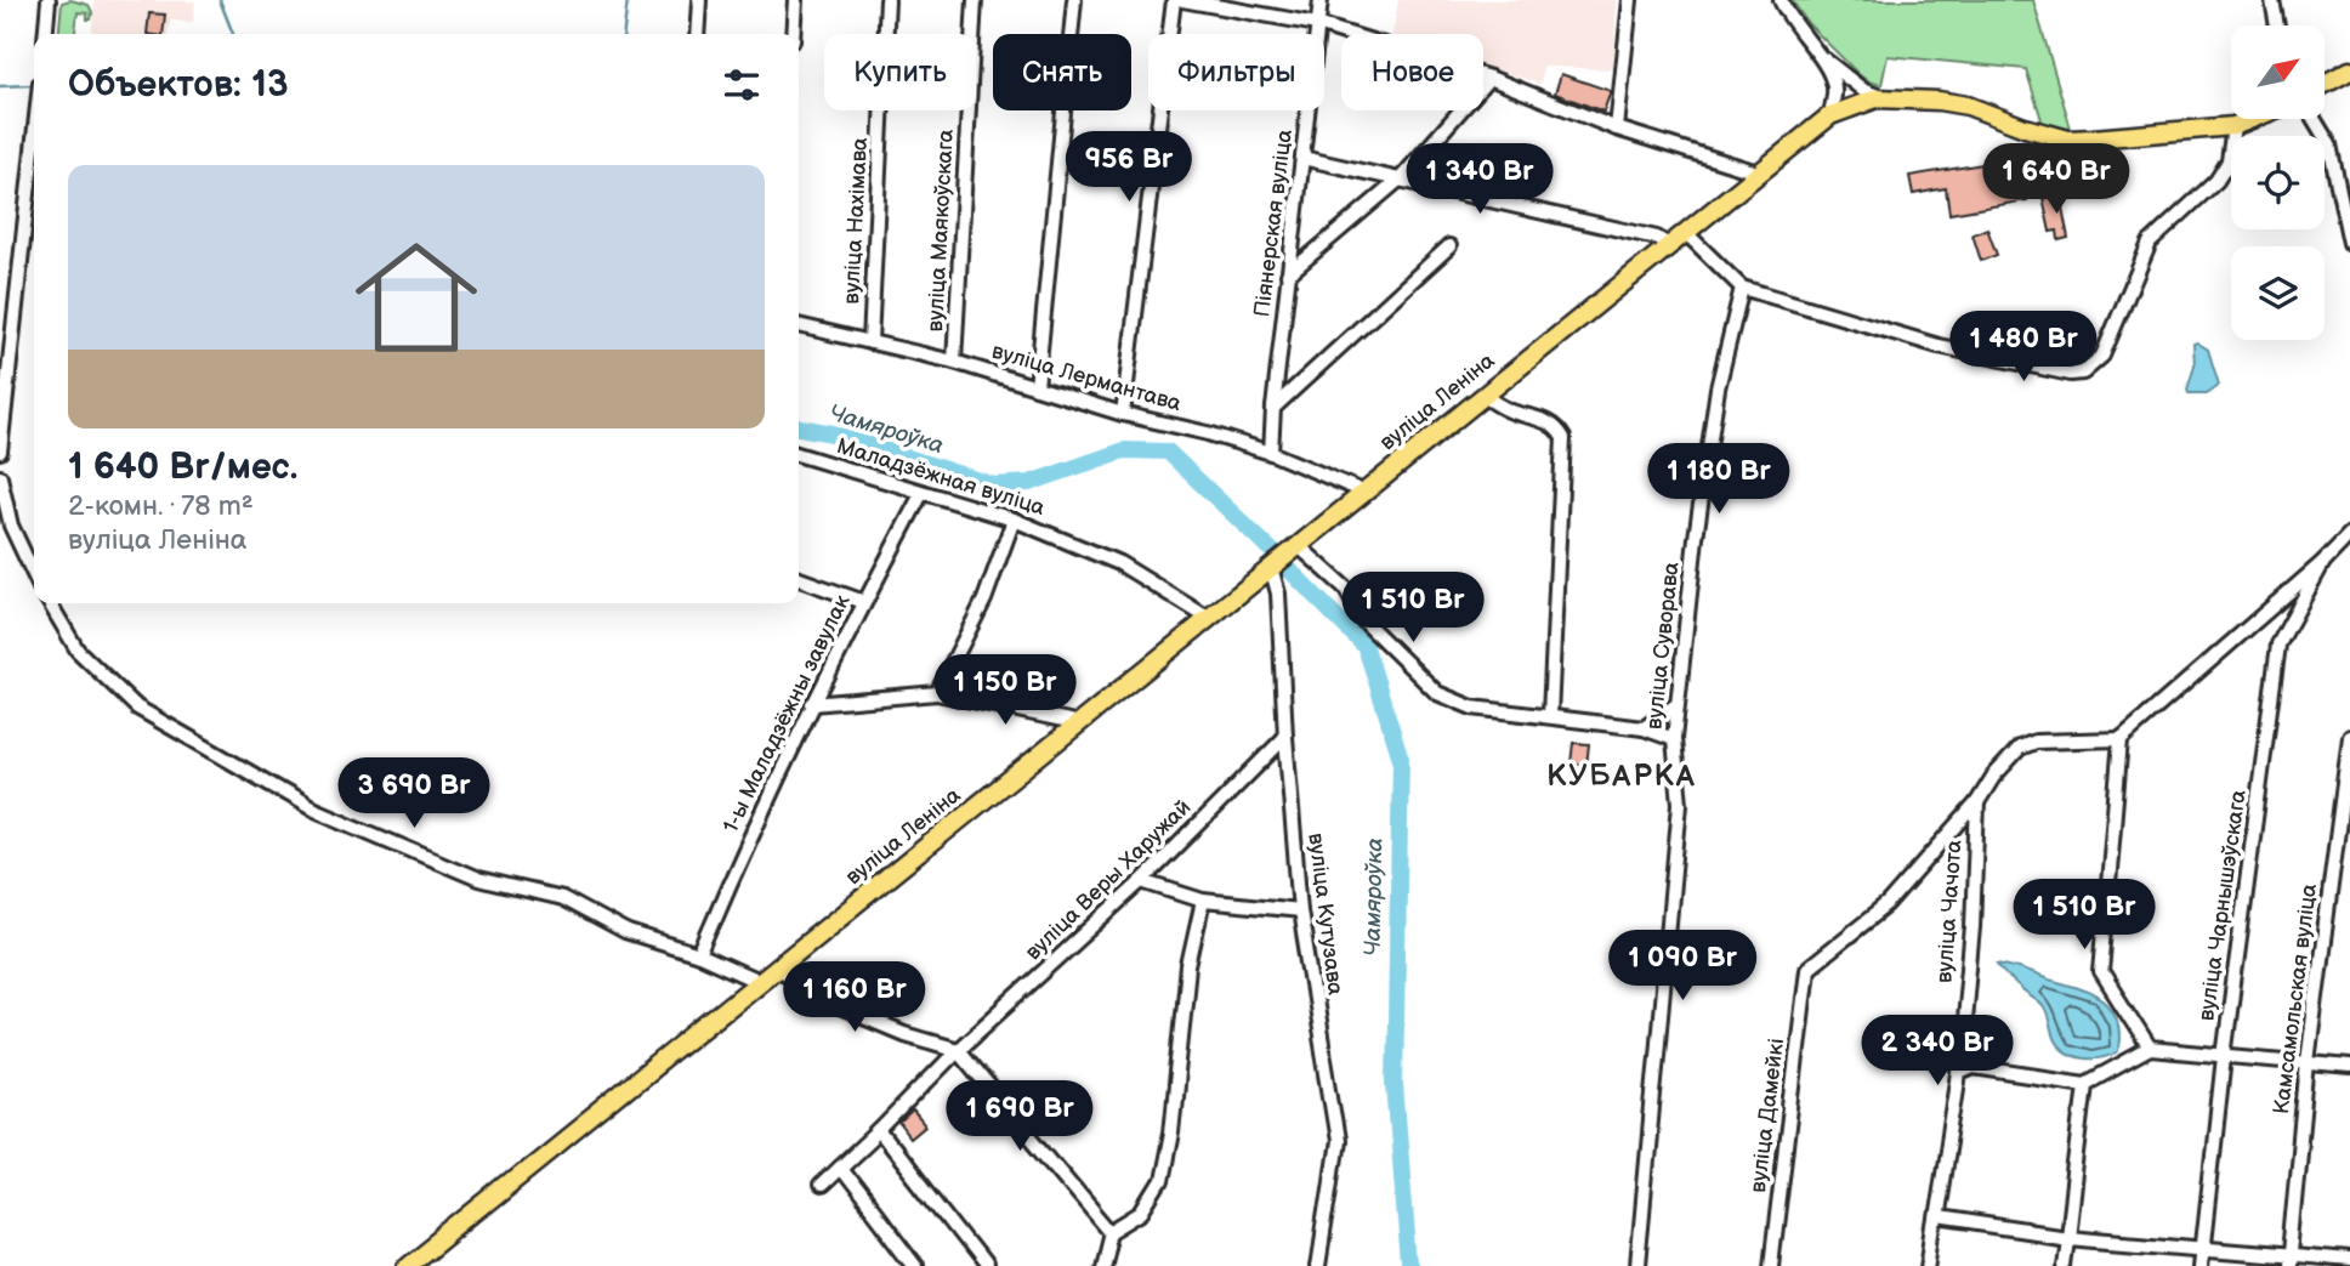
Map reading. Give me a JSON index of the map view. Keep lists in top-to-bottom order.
{
  "streets": {
    "main road": ["вуліца Леніна"],
    "street": [
      "вуліца Нахімава",
      "Піянерская вуліца",
      "вуліца Маякоўскага",
      "вуліца Лермантава",
      "Маладзёжная вуліца",
      "вуліца Суворава",
      "1-ы Маладзёжны завулак",
      "вуліца Веры Харужай",
      "вуліца Чарнышэўскага",
      "вуліца Чачота",
      "вуліца Кутузава",
      "Камсамольская вуліца",
      "вуліца Дамейкі"
    ]
  },
  "crossings": [
    ["вуліца Нахімава", "вуліца Лермантава"],
    ["Піянерская вуліца", "вуліца Лермантава"],
    ["вуліца Маякоўскага", "вуліца Лермантава"],
    ["вуліца Лермантава", "вуліца Леніна"],
    ["вуліца Леніна", "Маладзёжная вуліца"],
    ["вуліца Леніна", "вуліца Кутузава"],
    ["Маладзёжная вуліца", "1-ы Маладзёжны завулак"],
    ["вуліца Веры Харужай", "вуліца Кутузава"],
    ["вуліца Чарнышэўскага", "вуліца Дамейкі"],
    ["вуліца Чачота", "вуліца Дамейкі"]
  ],
  "districts": ["КУБАРКА"],
  "water": ["Чамяроўка"],
  "north": "top right",
  "page": {
    "chip": [
      "Купить",
      "Снять",
      "Фильтры",
      "Новое"
    ],
    "heading": "Объектов: 13",
    "price": [
      "956 Br",
      "1 340 Br",
      "1 640 Br",
      "1 480 Br",
      "1 180 Br",
      "1 510 Br",
      "1 150 Br",
      "3 690 Br",
      "1 510 Br",
      "1 090 Br",
      "1 160 Br",
      "2 340 Br",
      "1 690 Br"
    ],
    "list": [
      {
        "name": "1 640 Br/мес.",
        "note": "2-комн. · 78 m² · вуліца Леніна"
      }
    ]
  }
}
